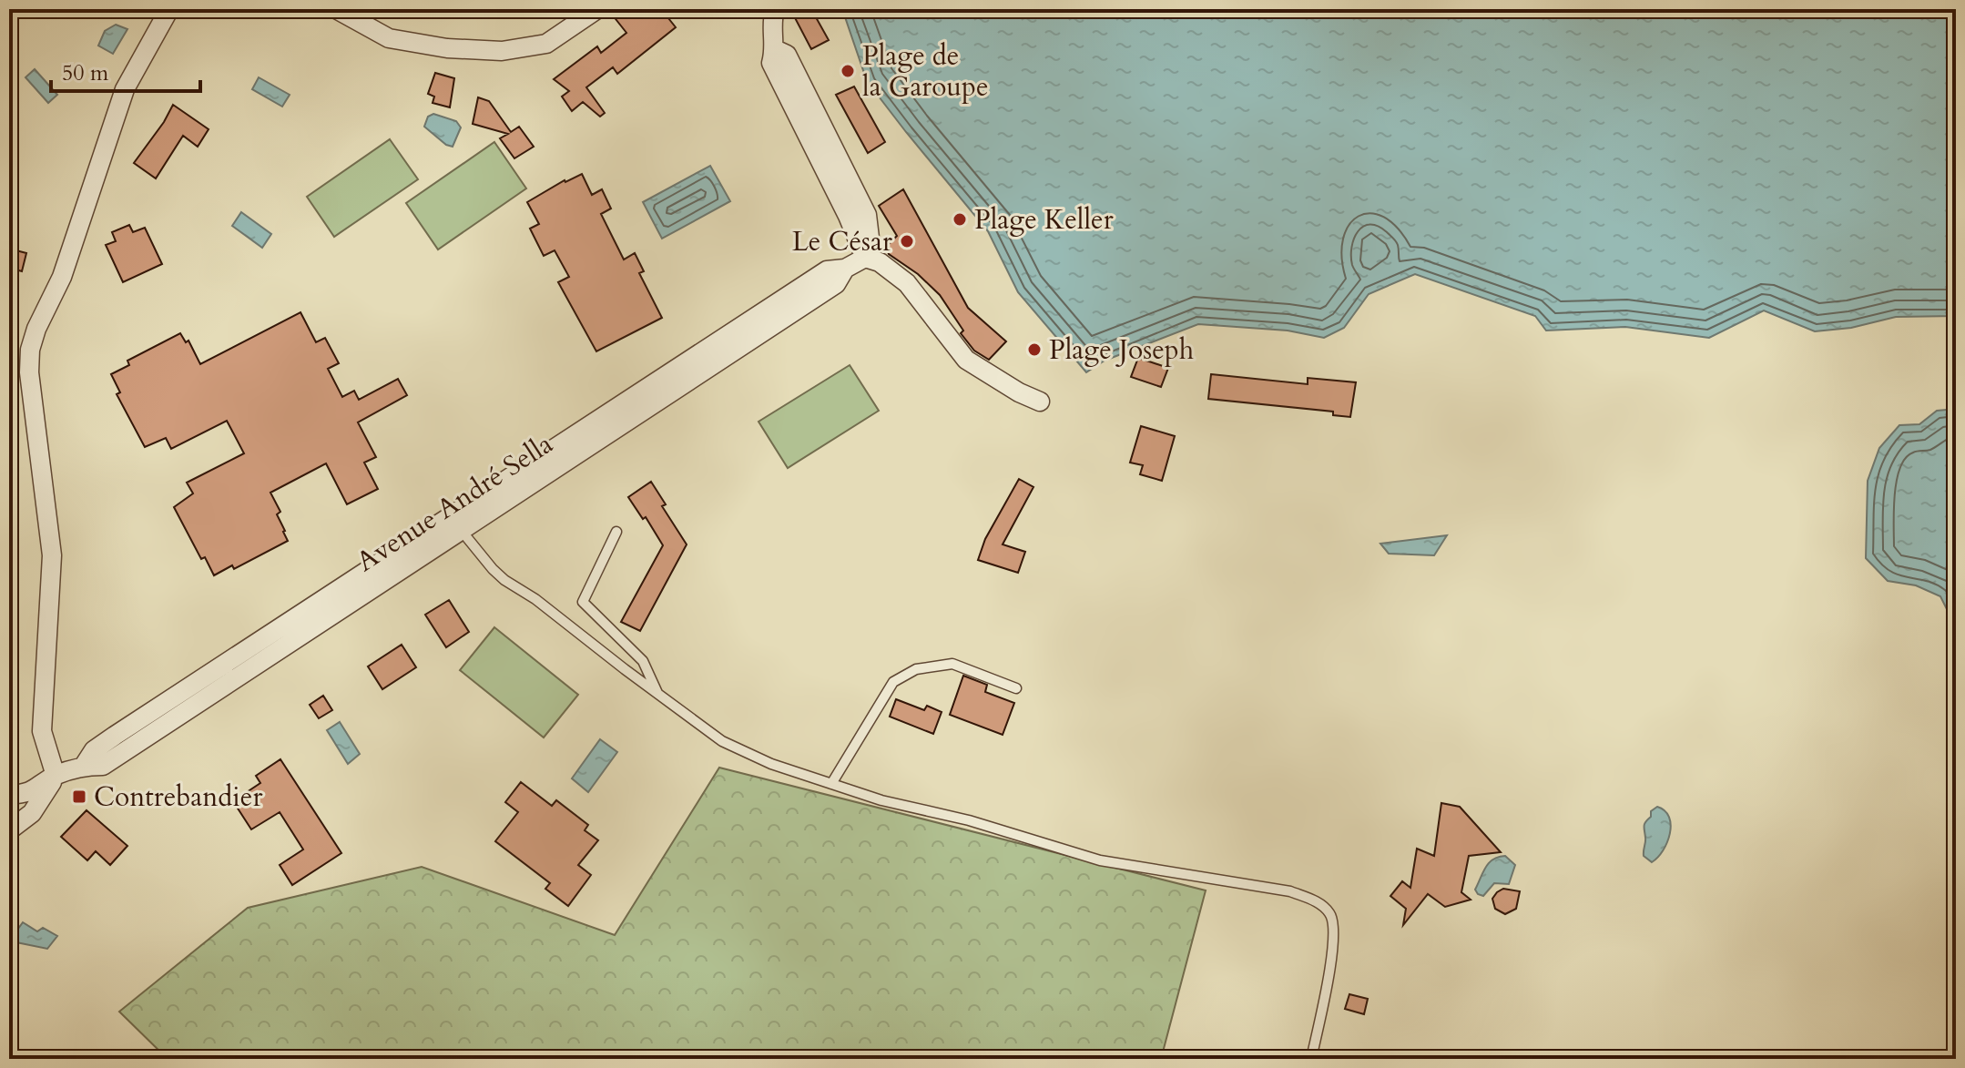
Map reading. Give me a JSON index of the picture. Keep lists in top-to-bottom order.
{
  "streets": {
    "street": ["Avenue André Sella"]
  },
  "places": {
    "other": [
      "Plage de la Garoupe",
      "Plage Keller",
      "Le César",
      "Plage Joseph"
    ],
    "transit": ["Contrebandier"]
  },
  "scale_bar": "50 m"
}
